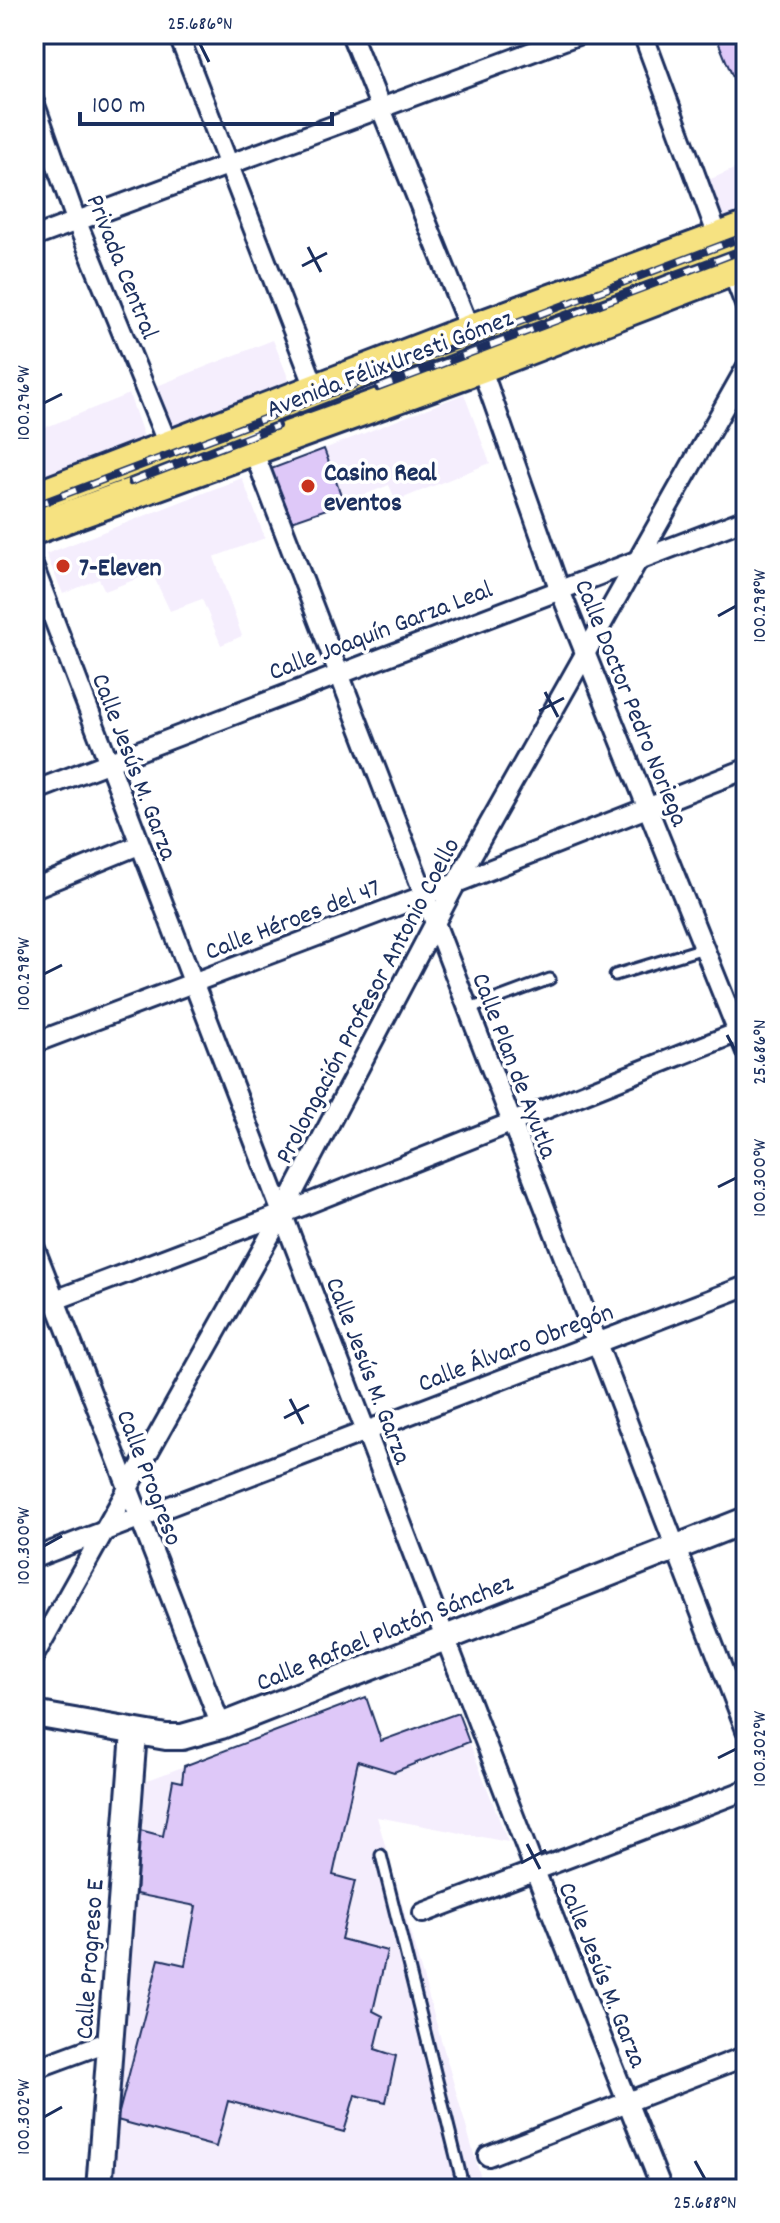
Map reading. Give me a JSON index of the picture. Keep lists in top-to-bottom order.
{
  "streets": {
    "main road": ["Avenida Félix Uresti Gómez"],
    "street": [
      "Privada Central",
      "Calle Joaquín Garza Leal",
      "Calle Doctor Pedro Noriega",
      "Calle Jesús M. Garza",
      "Calle Héroes del 47",
      "Prolongación Profesor Antonio Coello",
      "Calle Plan de Ayutla",
      "Calle Álvaro Obregón",
      "Calle Progreso",
      "Calle Rafael Platón Sánchez",
      "Calle Progreso E"
    ]
  },
  "crossings": [
    ["Privada Central", "Avenida Félix Uresti Gómez"],
    ["Avenida Félix Uresti Gómez", "Calle Doctor Pedro Noriega"],
    ["Avenida Félix Uresti Gómez", "Calle Plan de Ayutla"],
    ["Calle Joaquín Garza Leal", "Calle Doctor Pedro Noriega"],
    ["Calle Joaquín Garza Leal", "Calle Jesús M. Garza"],
    ["Calle Joaquín Garza Leal", "Prolongación Profesor Antonio Coello"],
    ["Calle Joaquín Garza Leal", "Calle Plan de Ayutla"],
    ["Calle Doctor Pedro Noriega", "Calle Héroes del 47"],
    ["Calle Doctor Pedro Noriega", "Prolongación Profesor Antonio Coello"],
    ["Calle Jesús M. Garza", "Calle Héroes del 47"],
    ["Calle Jesús M. Garza", "Prolongación Profesor Antonio Coello"],
    ["Calle Jesús M. Garza", "Calle Álvaro Obregón"],
    ["Calle Jesús M. Garza", "Calle Rafael Platón Sánchez"],
    ["Calle Héroes del 47", "Prolongación Profesor Antonio Coello"],
    ["Calle Héroes del 47", "Calle Plan de Ayutla"],
    ["Prolongación Profesor Antonio Coello", "Calle Plan de Ayutla"],
    ["Prolongación Profesor Antonio Coello", "Calle Álvaro Obregón"],
    ["Prolongación Profesor Antonio Coello", "Calle Progreso"],
    ["Calle Plan de Ayutla", "Calle Álvaro Obregón"],
    ["Calle Plan de Ayutla", "Calle Rafael Platón Sánchez"],
    ["Calle Álvaro Obregón", "Calle Progreso"],
    ["Calle Progreso", "Calle Rafael Platón Sánchez"],
    ["Calle Rafael Platón Sánchez", "Calle Progreso E"]
  ],
  "places": ["Casino Real eventos", "7-Eleven"],
  "scale_bar": "100 m",
  "coordinates": [
    "25.686°N",
    "100.296°W",
    "100.298°W",
    "100.300°W",
    "100.302°W",
    "25.688°N"
  ]
}
